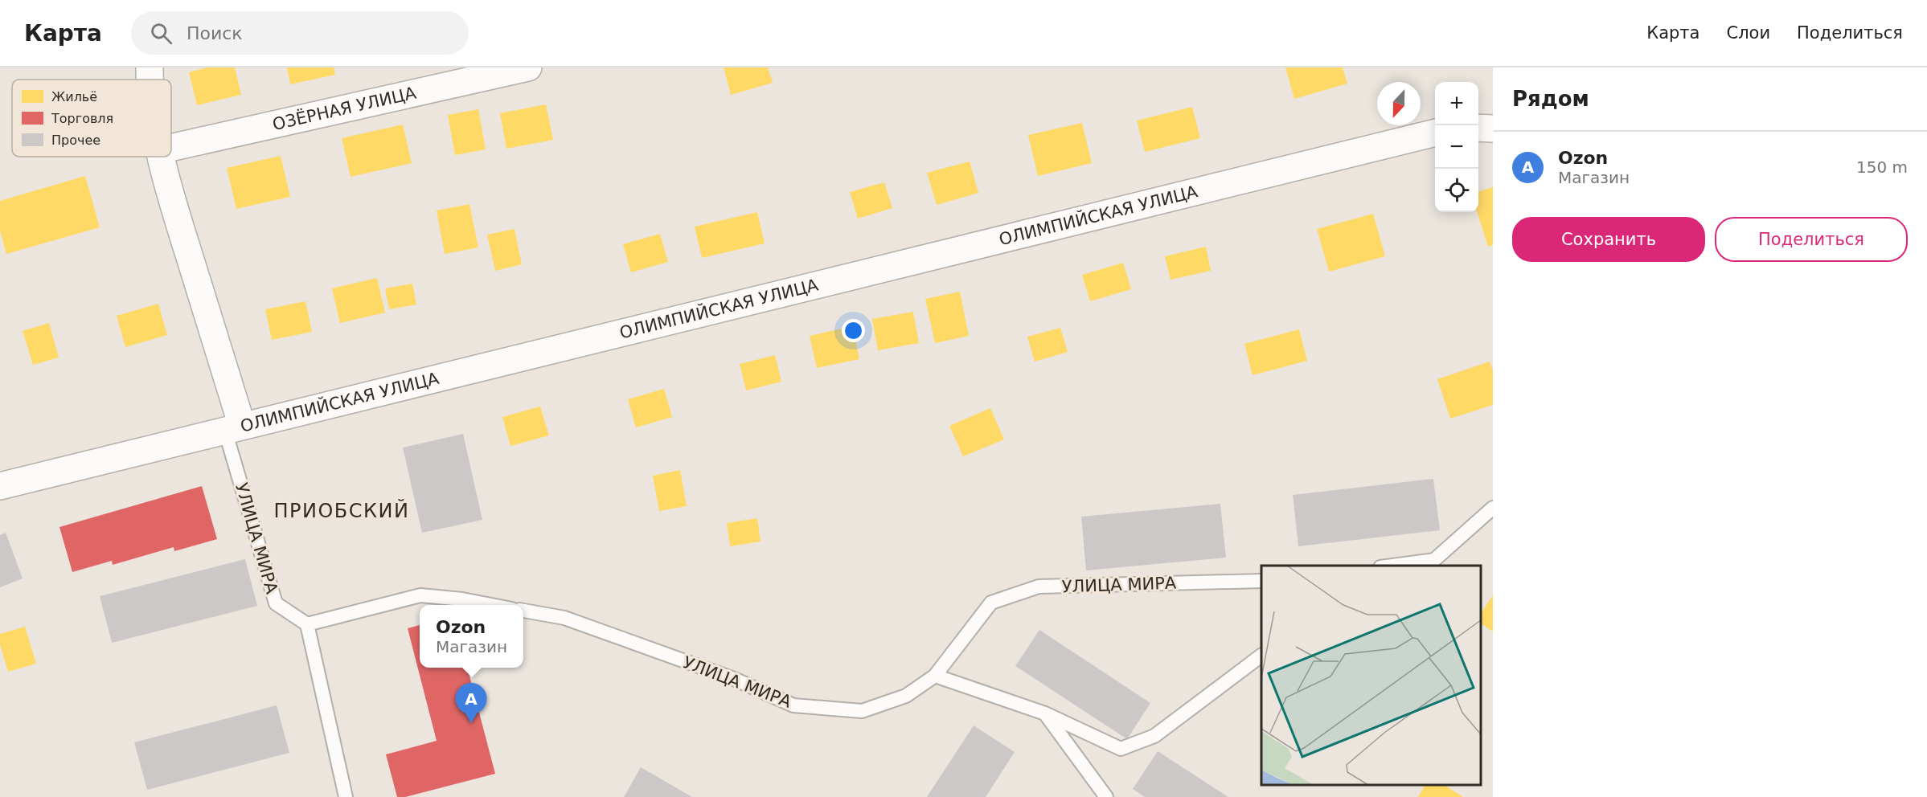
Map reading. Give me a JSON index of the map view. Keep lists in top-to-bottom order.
{
  "streets": {
    "street": ["ОЗЁРНАЯ УЛИЦА", "ОЛИМПИЙСКАЯ УЛИЦА"],
    "lane": ["УЛИЦА МИРА"]
  },
  "crossings": [
    ["ОЛИМПИЙСКАЯ УЛИЦА", "УЛИЦА МИРА"]
  ],
  "districts": ["ПРИОБСКИЙ"],
  "legend": ["Жильё", "Торговля", "Прочее"],
  "north": "bottom",
  "page": {
    "header": "Карта",
    "search": "Поиск",
    "nav": ["Карта", "Слои", "Поделиться"],
    "heading": "Рядом",
    "map_buttons": ["+", "−"],
    "list": [
      {
        "mark": "A",
        "name": "Ozon",
        "note": "Магазин",
        "value": "150 m"
      }
    ],
    "buttons": ["Сохранить", "Поделиться"],
    "popup": ["Ozon", "Магазин"],
    "pins": "A"
  }
}
